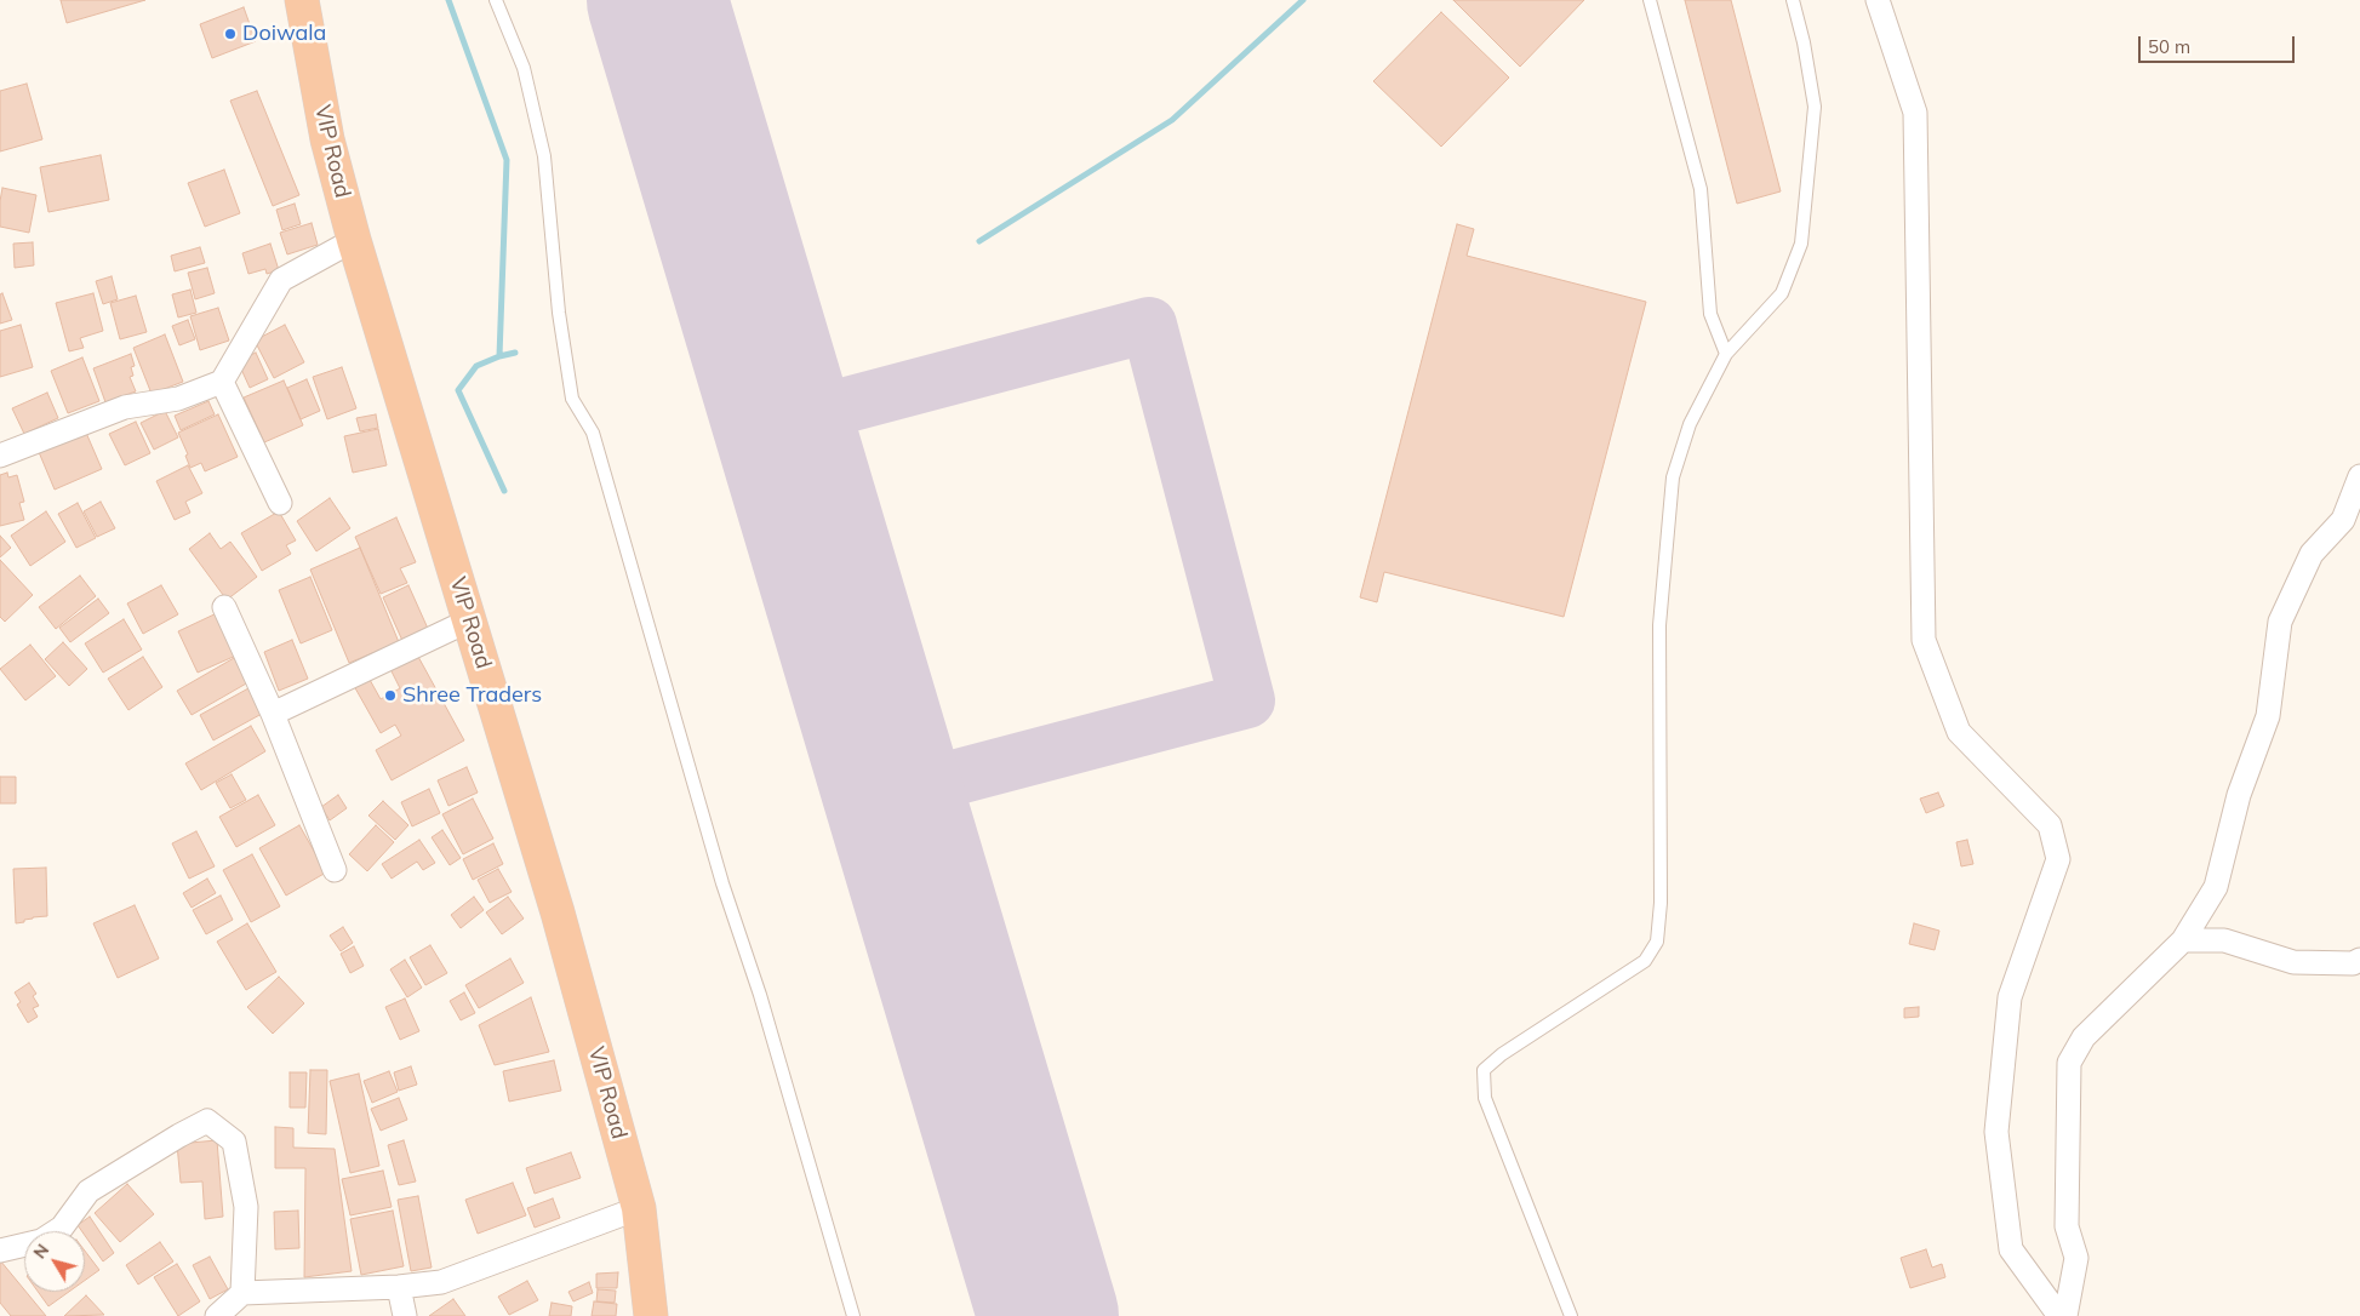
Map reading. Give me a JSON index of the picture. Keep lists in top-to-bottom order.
{
  "streets": {
    "highway": ["VIP Road"]
  },
  "places": ["Doiwala", "Shree Traders"],
  "scale_bar": "50 m",
  "north": "top left"
}
